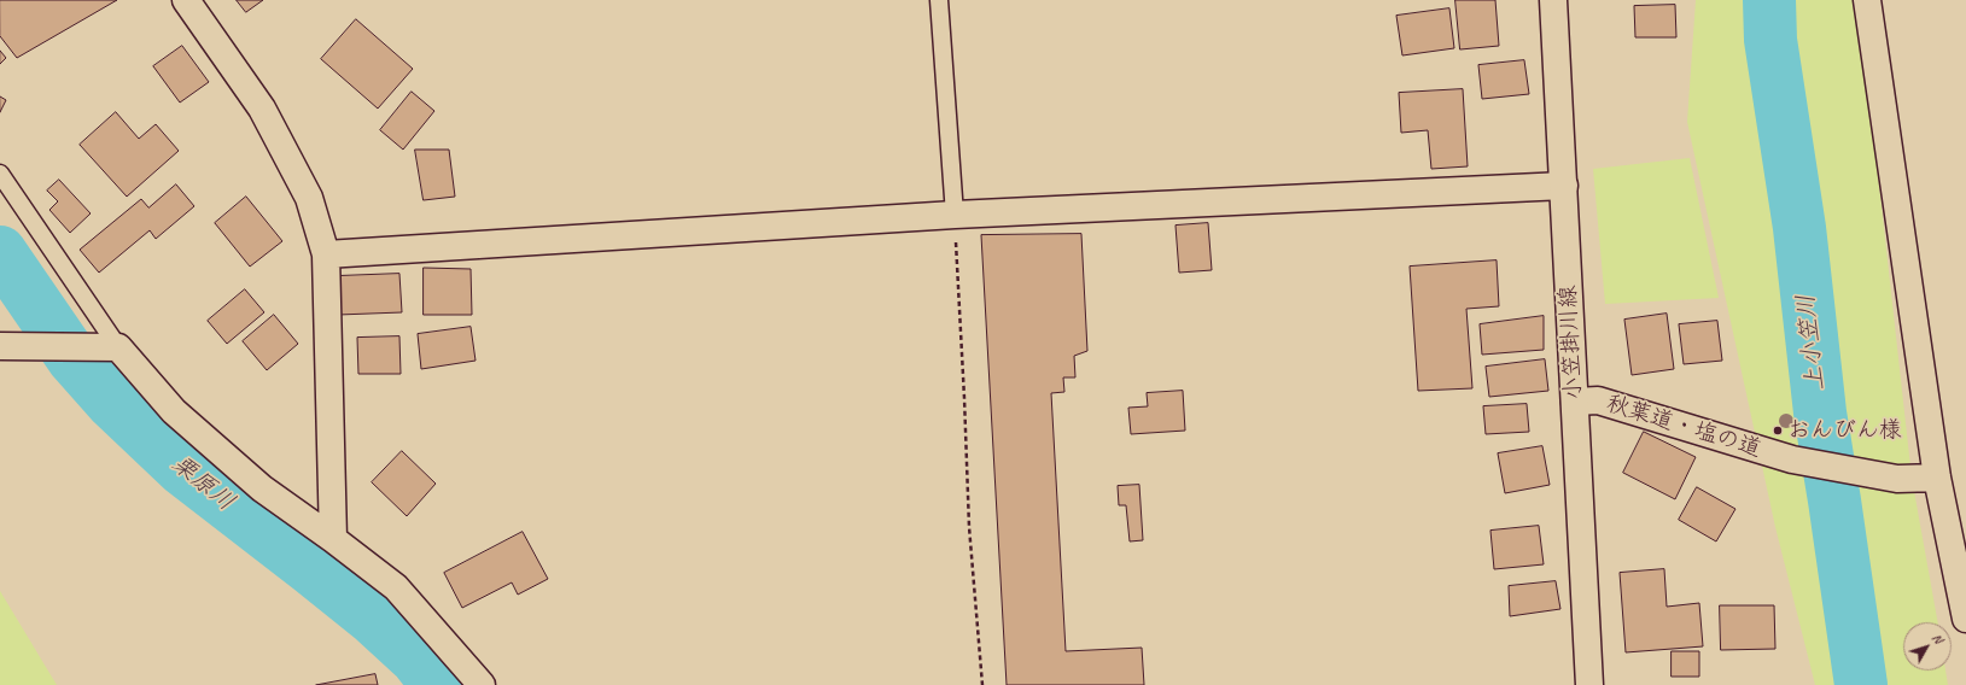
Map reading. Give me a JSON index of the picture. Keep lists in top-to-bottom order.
{
  "streets": {
    "street": ["小笠掛川線", "秋葉道・塩の道"]
  },
  "crossings": [
    ["小笠掛川線", "秋葉道・塩の道"]
  ],
  "water": ["上小笠川", "栗原川"],
  "places": ["おんびん様"],
  "north": "top right"
}
